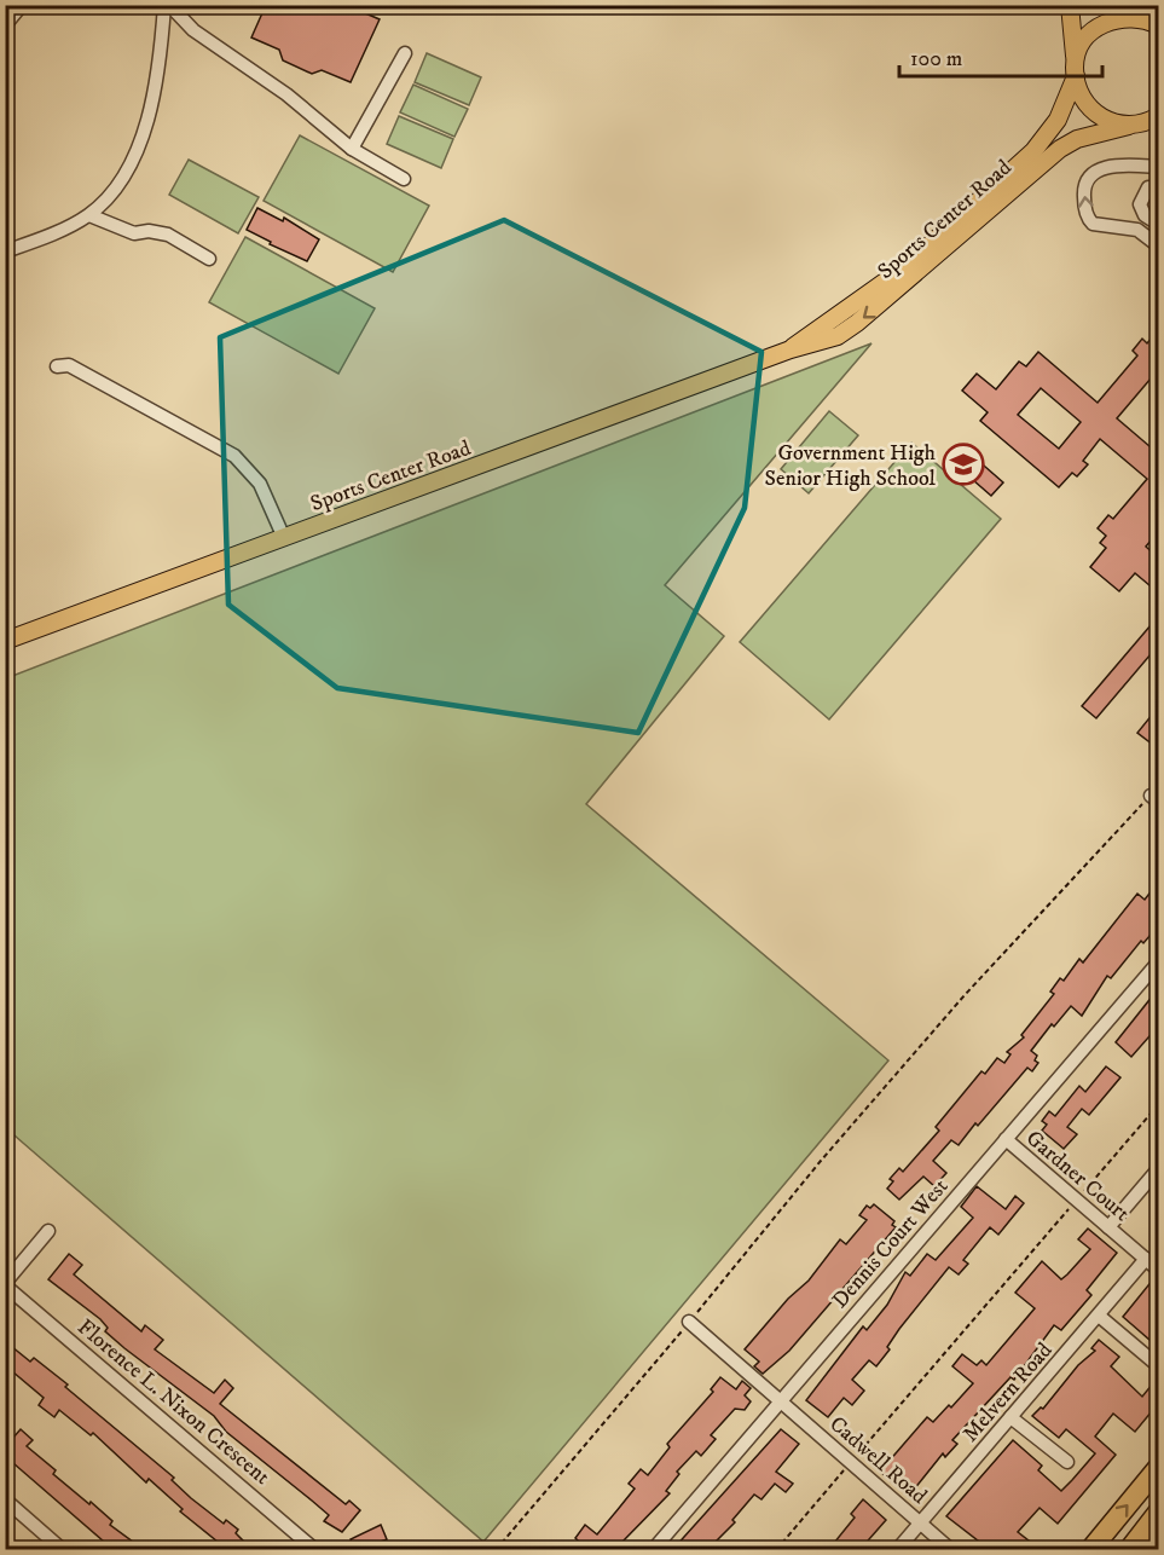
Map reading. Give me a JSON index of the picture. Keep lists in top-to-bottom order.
{
  "streets": {
    "main road": ["Sports Center Road"],
    "street": [
      "Gardner Court",
      "Dennis Court West",
      "Melvern Road",
      "Florence L. Nixon Crescent",
      "Cadwell Road"
    ]
  },
  "crossings": [
    ["Gardner Court", "Dennis Court West"],
    ["Gardner Court", "Melvern Road"],
    ["Dennis Court West", "Cadwell Road"],
    ["Melvern Road", "Cadwell Road"]
  ],
  "places": {
    "school or university": ["Government High Senior High School"]
  },
  "scale_bar": "100 m"
}
